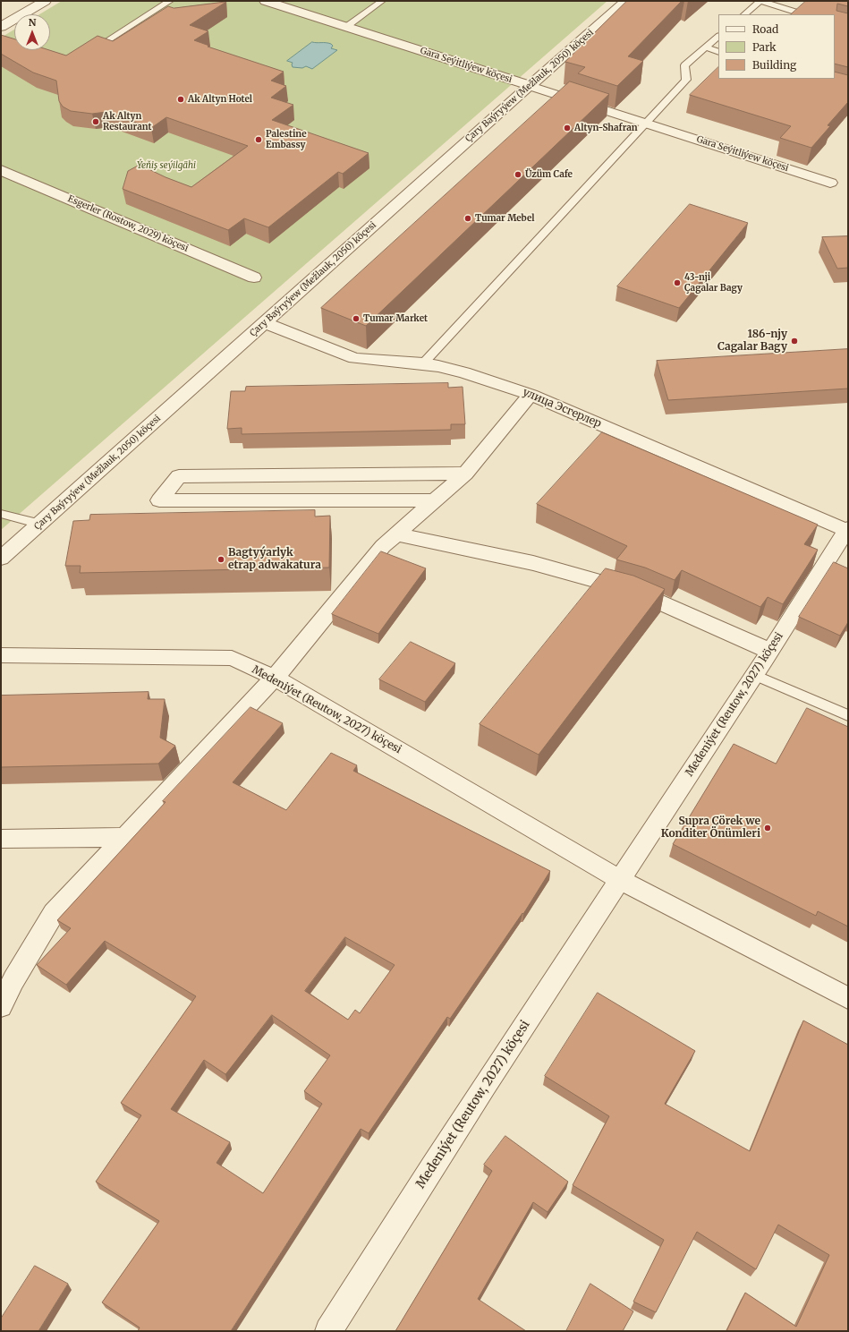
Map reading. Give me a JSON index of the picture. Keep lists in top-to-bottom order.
{
  "streets": {
    "street": [
      "Gara Seýitliýew köçesi",
      "Çary Baýryýew (Mežlauk, 2050) köçesi",
      "Esgerler (Rostow, 2029) köçesi",
      "улица Эсгерлер",
      "Medeniýet (Reutow, 2027) köçesi"
    ]
  },
  "crossings": [
    ["Gara Seýitliýew köçesi", "Çary Baýryýew (Mežlauk, 2050) köçesi"],
    ["Çary Baýryýew (Mežlauk, 2050) köçesi", "улица Эсгерлер"],
    ["улица Эсгерлер", "Medeniýet (Reutow, 2027) köçesi"]
  ],
  "parks": ["Ýeňiş seýilgähi"],
  "places": [
    "Ak Altyn Hotel",
    "Ak Altyn Restaurant",
    "Altyn-Shafran",
    "Palestine Embassy",
    "Üzüm Cafe",
    "Tumar Mebel",
    "43-nji Çagalar Bagy",
    "Tumar Market",
    "186-njy Cagalar Bagy",
    "Bagtyýarlyk etrap adwakatura",
    "Supra Çörek we Konditer Önümleri"
  ],
  "legend": ["Road", "Park", "Building"],
  "north": "top"
}
